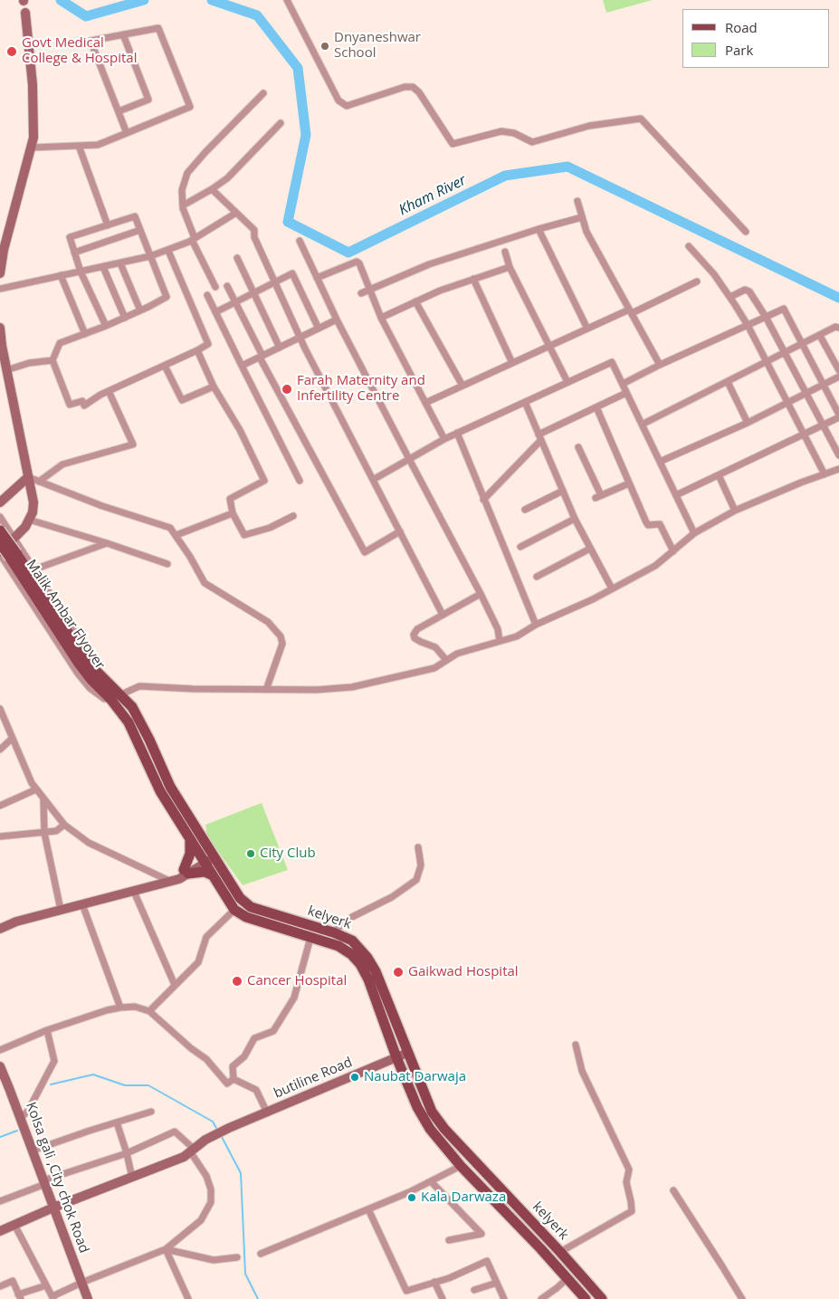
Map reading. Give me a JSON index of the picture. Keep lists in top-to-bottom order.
{
  "streets": {
    "main road": ["Malik Ambar Flyover", "kelyerk"],
    "street": ["butiline Road", "Kolsa gali ,City chok Road"]
  },
  "crossings": [
    ["Malik Ambar Flyover", "kelyerk"],
    ["kelyerk", "butiline Road"],
    ["butiline Road", "Kolsa gali ,City chok Road"]
  ],
  "water": ["Kham River"],
  "places": [
    "Dnyaneshwar School",
    "Govt Medical College & Hospital",
    "Farah Maternity and Infertility Centre",
    "City Club",
    "Gaikwad Hospital",
    "Cancer Hospital",
    "Naubat Darwaja",
    "Kala Darwaza"
  ],
  "legend": ["Road", "Park"]
}
